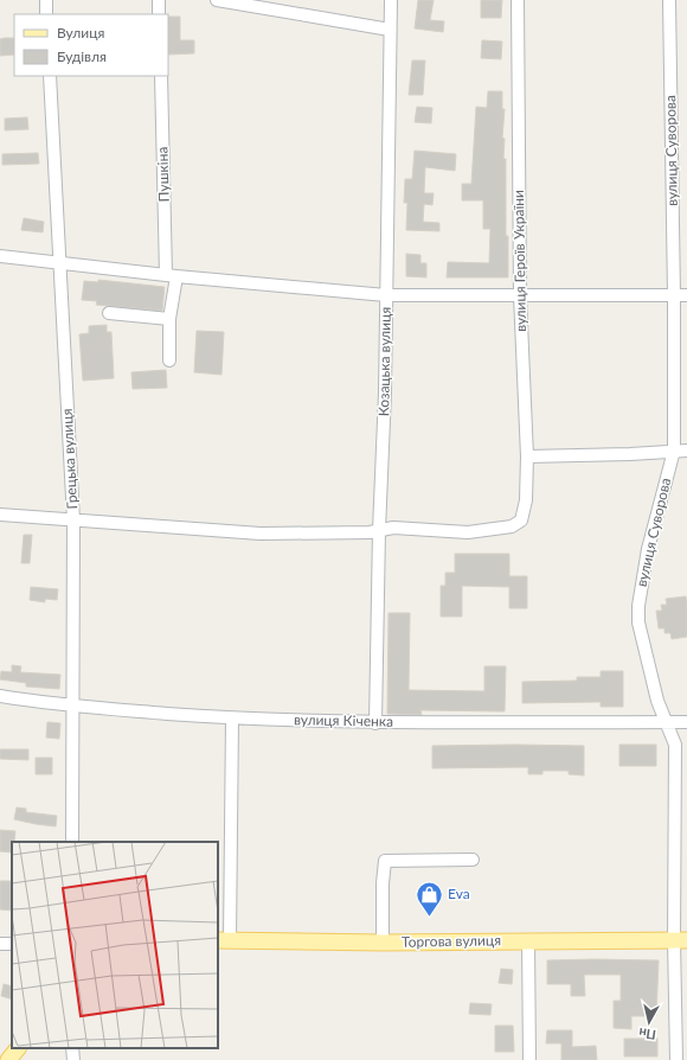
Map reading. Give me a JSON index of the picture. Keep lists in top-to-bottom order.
{
  "streets": {
    "main road": ["Торгова вулиця"],
    "street": [
      "вулиця Суворова",
      "Пушкіна",
      "вулиця Героїв України",
      "Козацька вулиця",
      "Грецька вулиця",
      "вулиця Кіченка"
    ]
  },
  "crossings": [
    ["вулиця Суворова", "вулиця Кіченка"],
    ["вулиця Суворова", "Торгова вулиця"],
    ["вулиця Героїв України", "Козацька вулиця"],
    ["Козацька вулиця", "вулиця Кіченка"],
    ["Грецька вулиця", "вулиця Кіченка"]
  ],
  "places": {
    "shop": ["Eva"]
  },
  "legend": ["Вулиця", "Будівля"],
  "north": "bottom"
}
